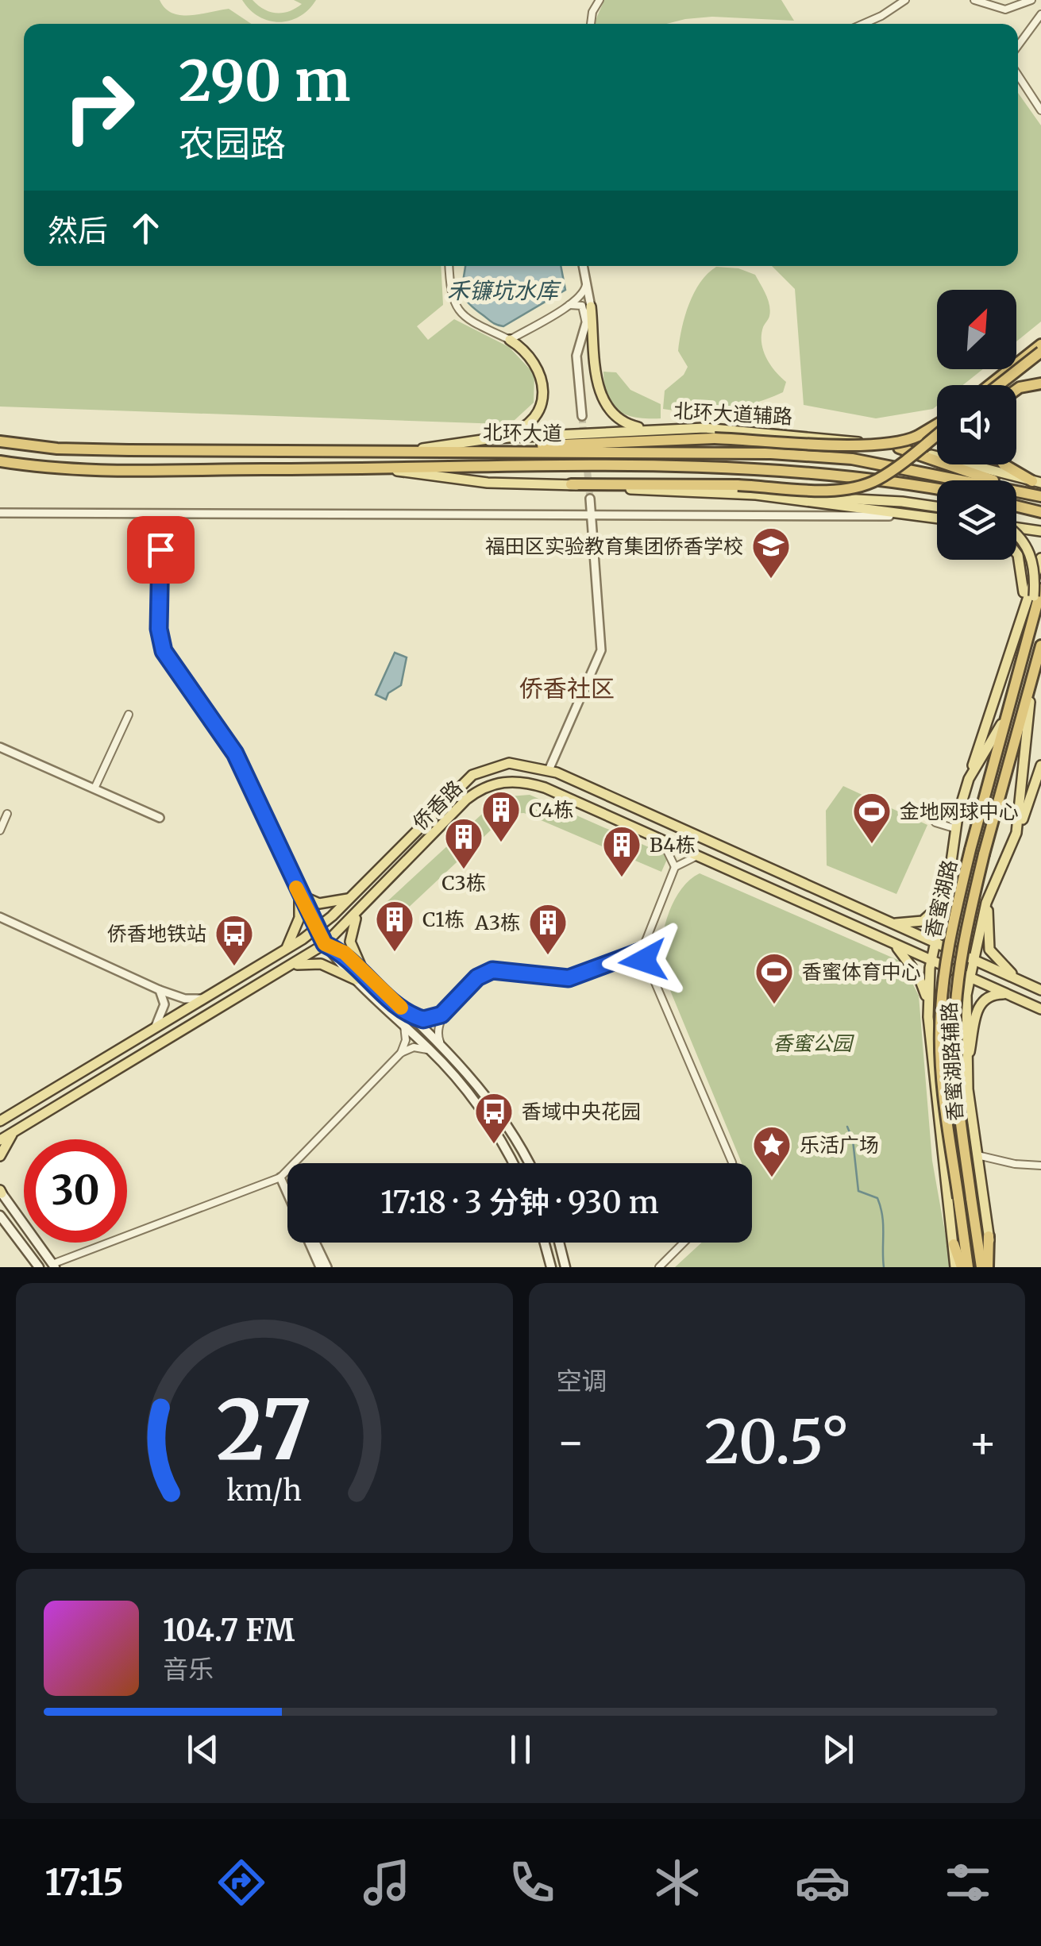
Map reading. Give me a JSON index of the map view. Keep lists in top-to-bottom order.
{
  "streets": {
    "highway": ["北环大道", "香蜜湖路"],
    "main road": ["北环大道辅路", "侨香路", "香蜜湖路辅路"]
  },
  "crossings": [
    ["北环大道辅路", "北环大道"],
    ["侨香路", "香蜜湖路辅路"],
    ["香蜜湖路", "香蜜湖路辅路"]
  ],
  "districts": ["侨香社区"],
  "water": ["禾镰坑水库"],
  "parks": ["香蜜公园"],
  "places": {
    "school or university": ["福田区实验教育集团侨香学校"],
    "building": [
      "C4栋",
      "C3栋",
      "B4栋",
      "C1栋",
      "A3栋"
    ],
    "sports": ["金地网球中心", "香蜜体育中心"],
    "bus stop": ["侨香地铁站", "香域中央花园"],
    "place": ["乐活广场"]
  },
  "north": "top right",
  "page": {
    "turn": ["290 m", "农园路"],
    "then": "然后",
    "limit": "30",
    "trip": "17:18 · 3 分钟 · 930 m",
    "tile": "空调",
    "heat": ["−", "20.5°", "+"],
    "song": ["104.7 FM", "音乐"],
    "tabs": "17:15",
    "gauge": ["27", "km/h"]
  }
}
